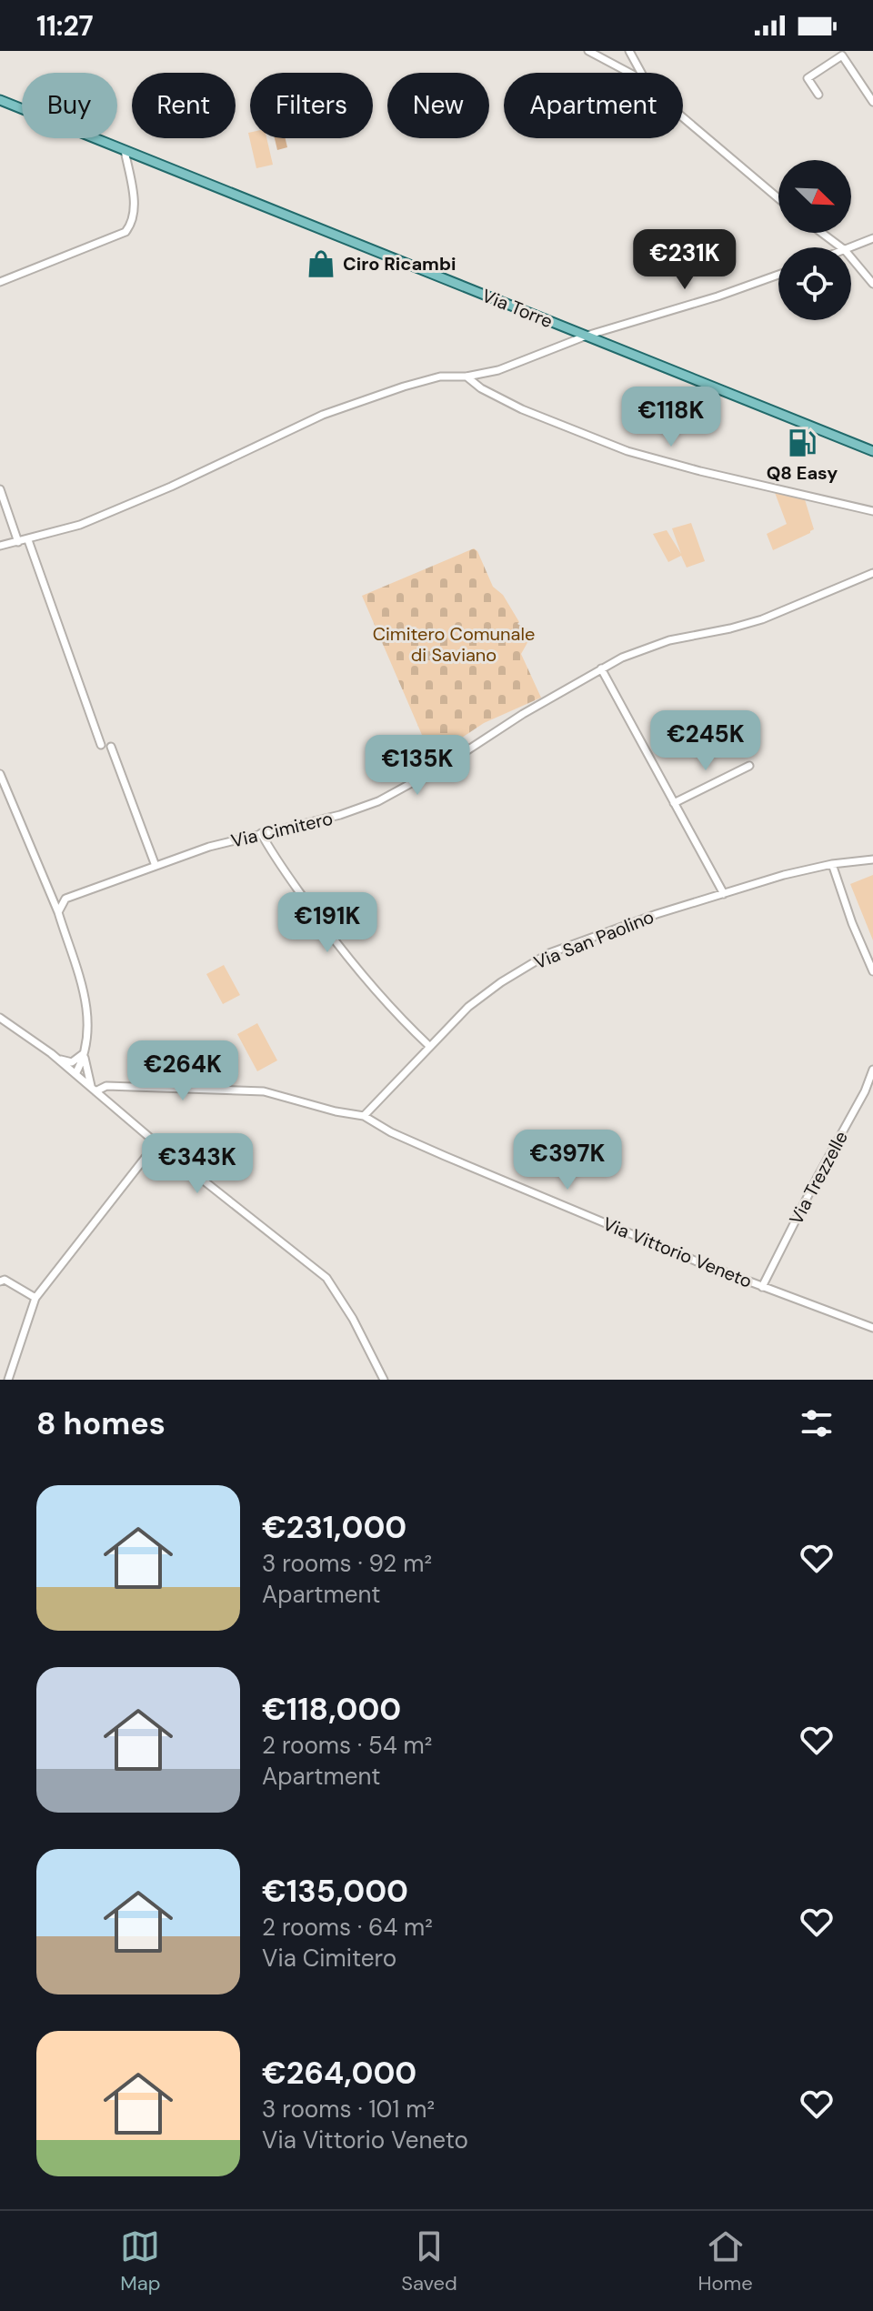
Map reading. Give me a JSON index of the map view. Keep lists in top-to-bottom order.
{
  "streets": {
    "main road": ["Via Torre"],
    "street": [
      "Via Cimitero",
      "Via San Paolino",
      "Via Trezzelle",
      "Via Vittorio Veneto"
    ]
  },
  "crossings": [
    ["Via San Paolino", "Via Vittorio Veneto"],
    ["Via Trezzelle", "Via Vittorio Veneto"]
  ],
  "parks": ["Cimitero Comunale di Saviano"],
  "places": {
    "shop": ["Ciro Ricambi"],
    "fuel station": ["Q8 Easy"]
  },
  "north": "bottom right",
  "page": {
    "status": "11:27",
    "chip": [
      "Buy",
      "Rent",
      "Filters",
      "New",
      "Apartment"
    ],
    "price": [
      "€231K",
      "€118K",
      "€245K",
      "€135K",
      "€191K",
      "€264K",
      "€397K",
      "€343K"
    ],
    "heading": "8 homes",
    "list": [
      {
        "name": "€231,000",
        "note": "3 rooms · 92 m² · Apartment"
      },
      {
        "name": "€118,000",
        "note": "2 rooms · 54 m² · Apartment"
      },
      {
        "name": "€135,000",
        "note": "2 rooms · 64 m² · Via Cimitero"
      },
      {
        "name": "€264,000",
        "note": "3 rooms · 101 m² · Via Vittorio Veneto"
      }
    ],
    "tabs": ["Map", "Saved", "Home"]
  }
}
